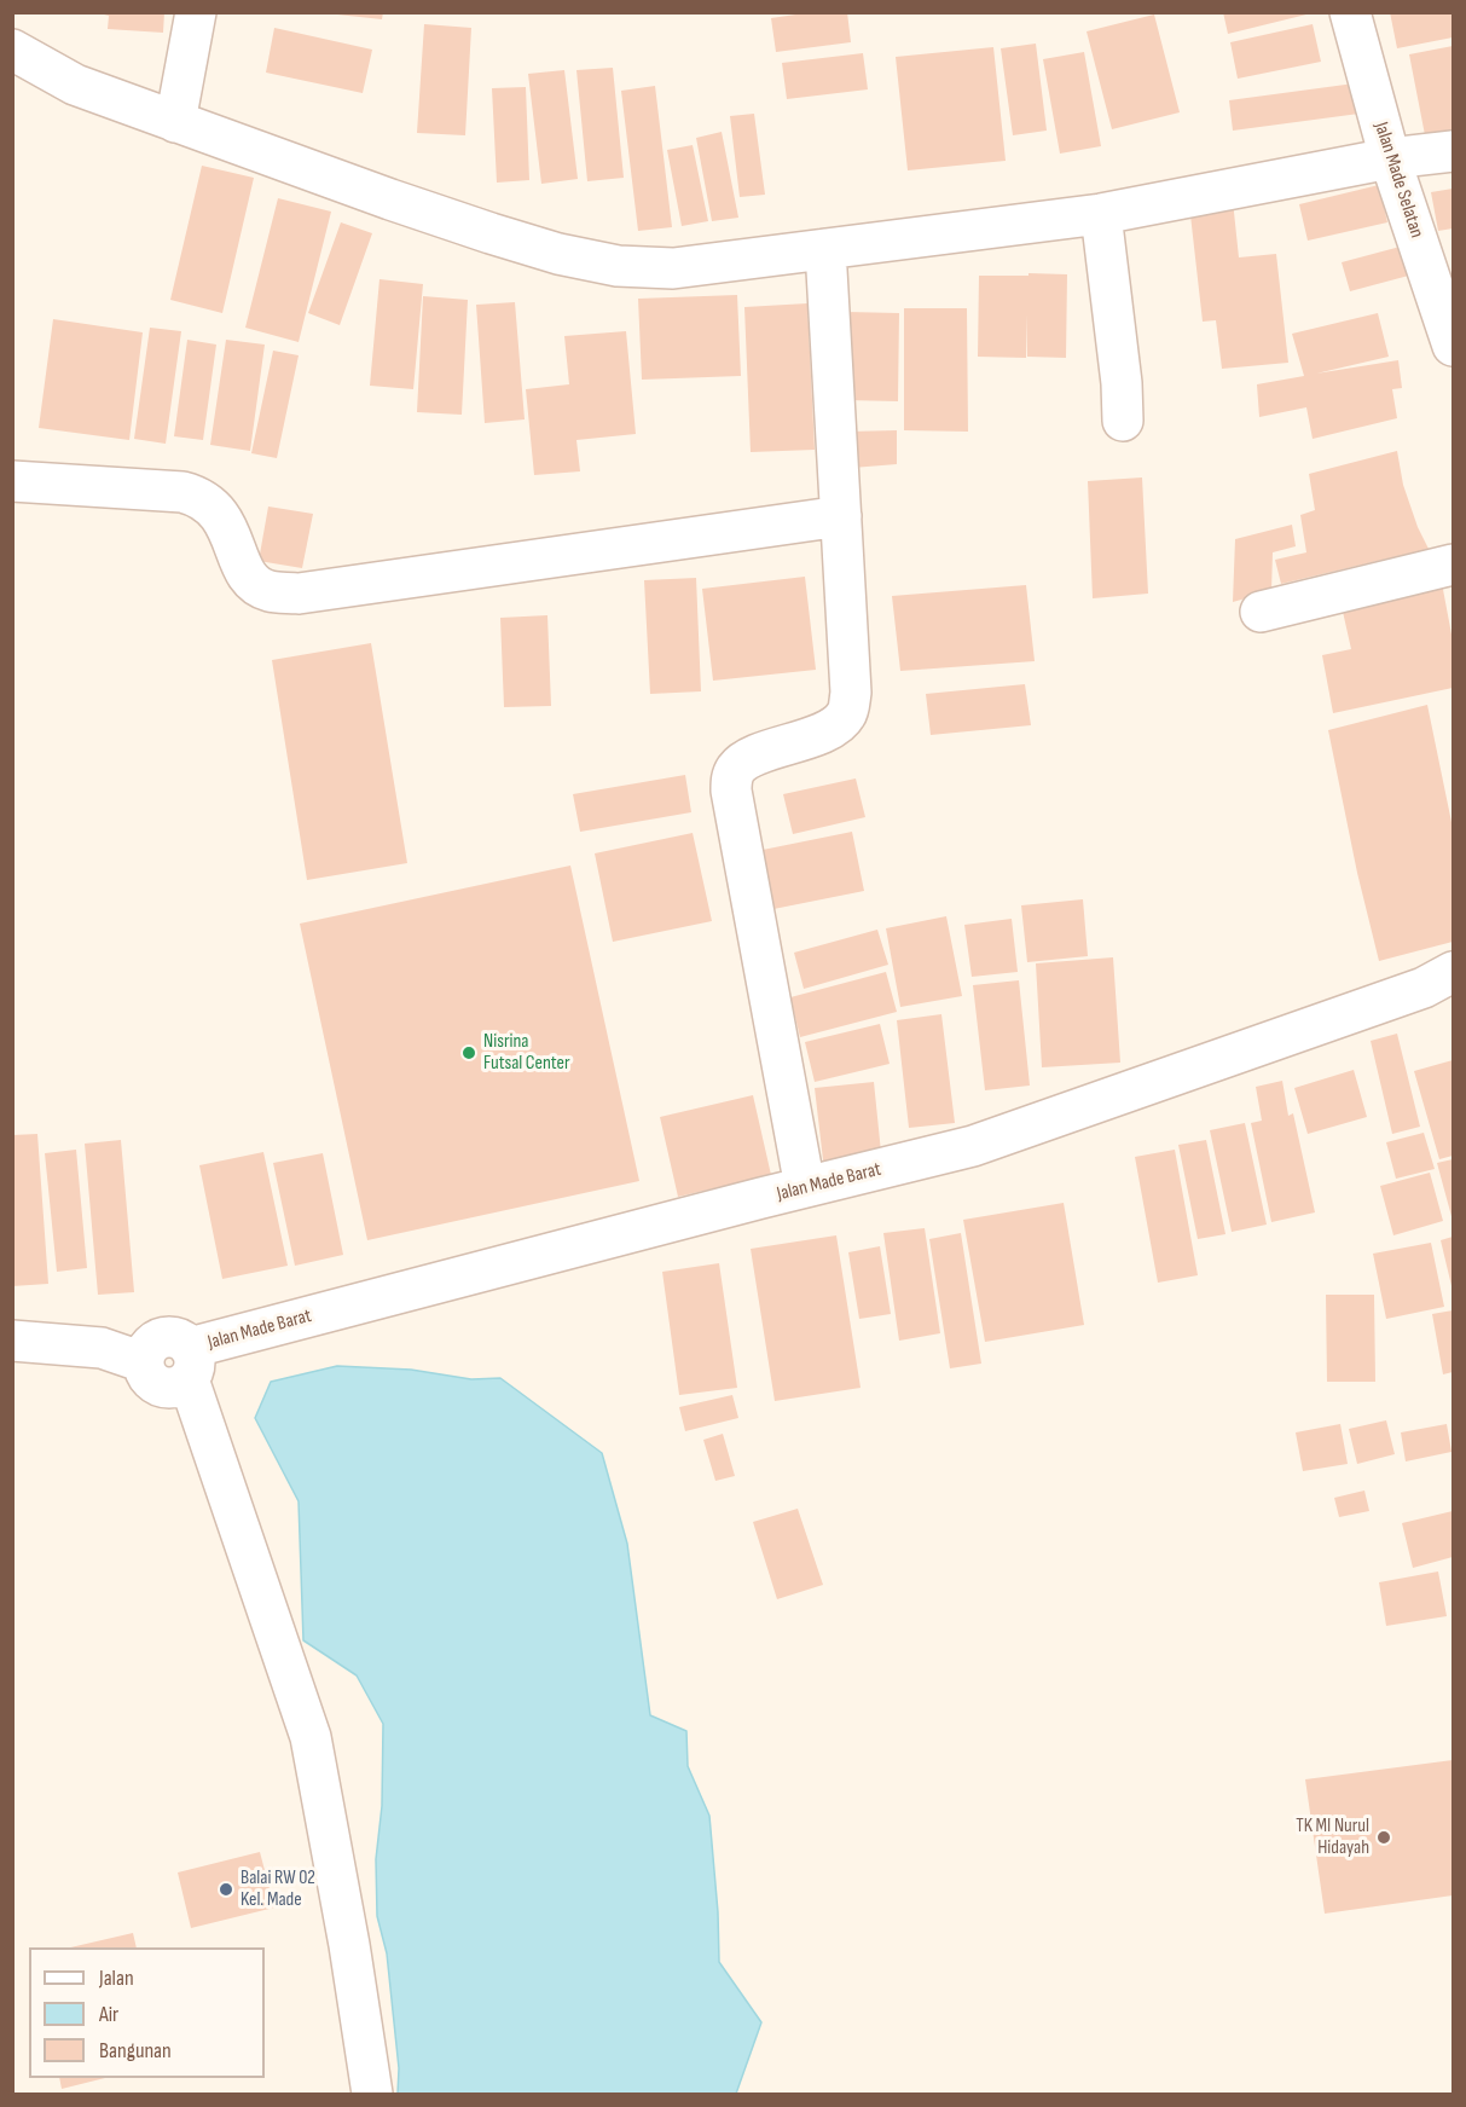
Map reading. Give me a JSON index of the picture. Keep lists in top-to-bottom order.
{
  "streets": {
    "street": ["Jalan Made Selatan", "Jalan Made Barat"]
  },
  "places": ["Nisrina Futsal Center", "TK MI Nurul Hidayah", "Balai RW 02 Kel. Made"],
  "legend": ["Jalan", "Air", "Bangunan"]
}
